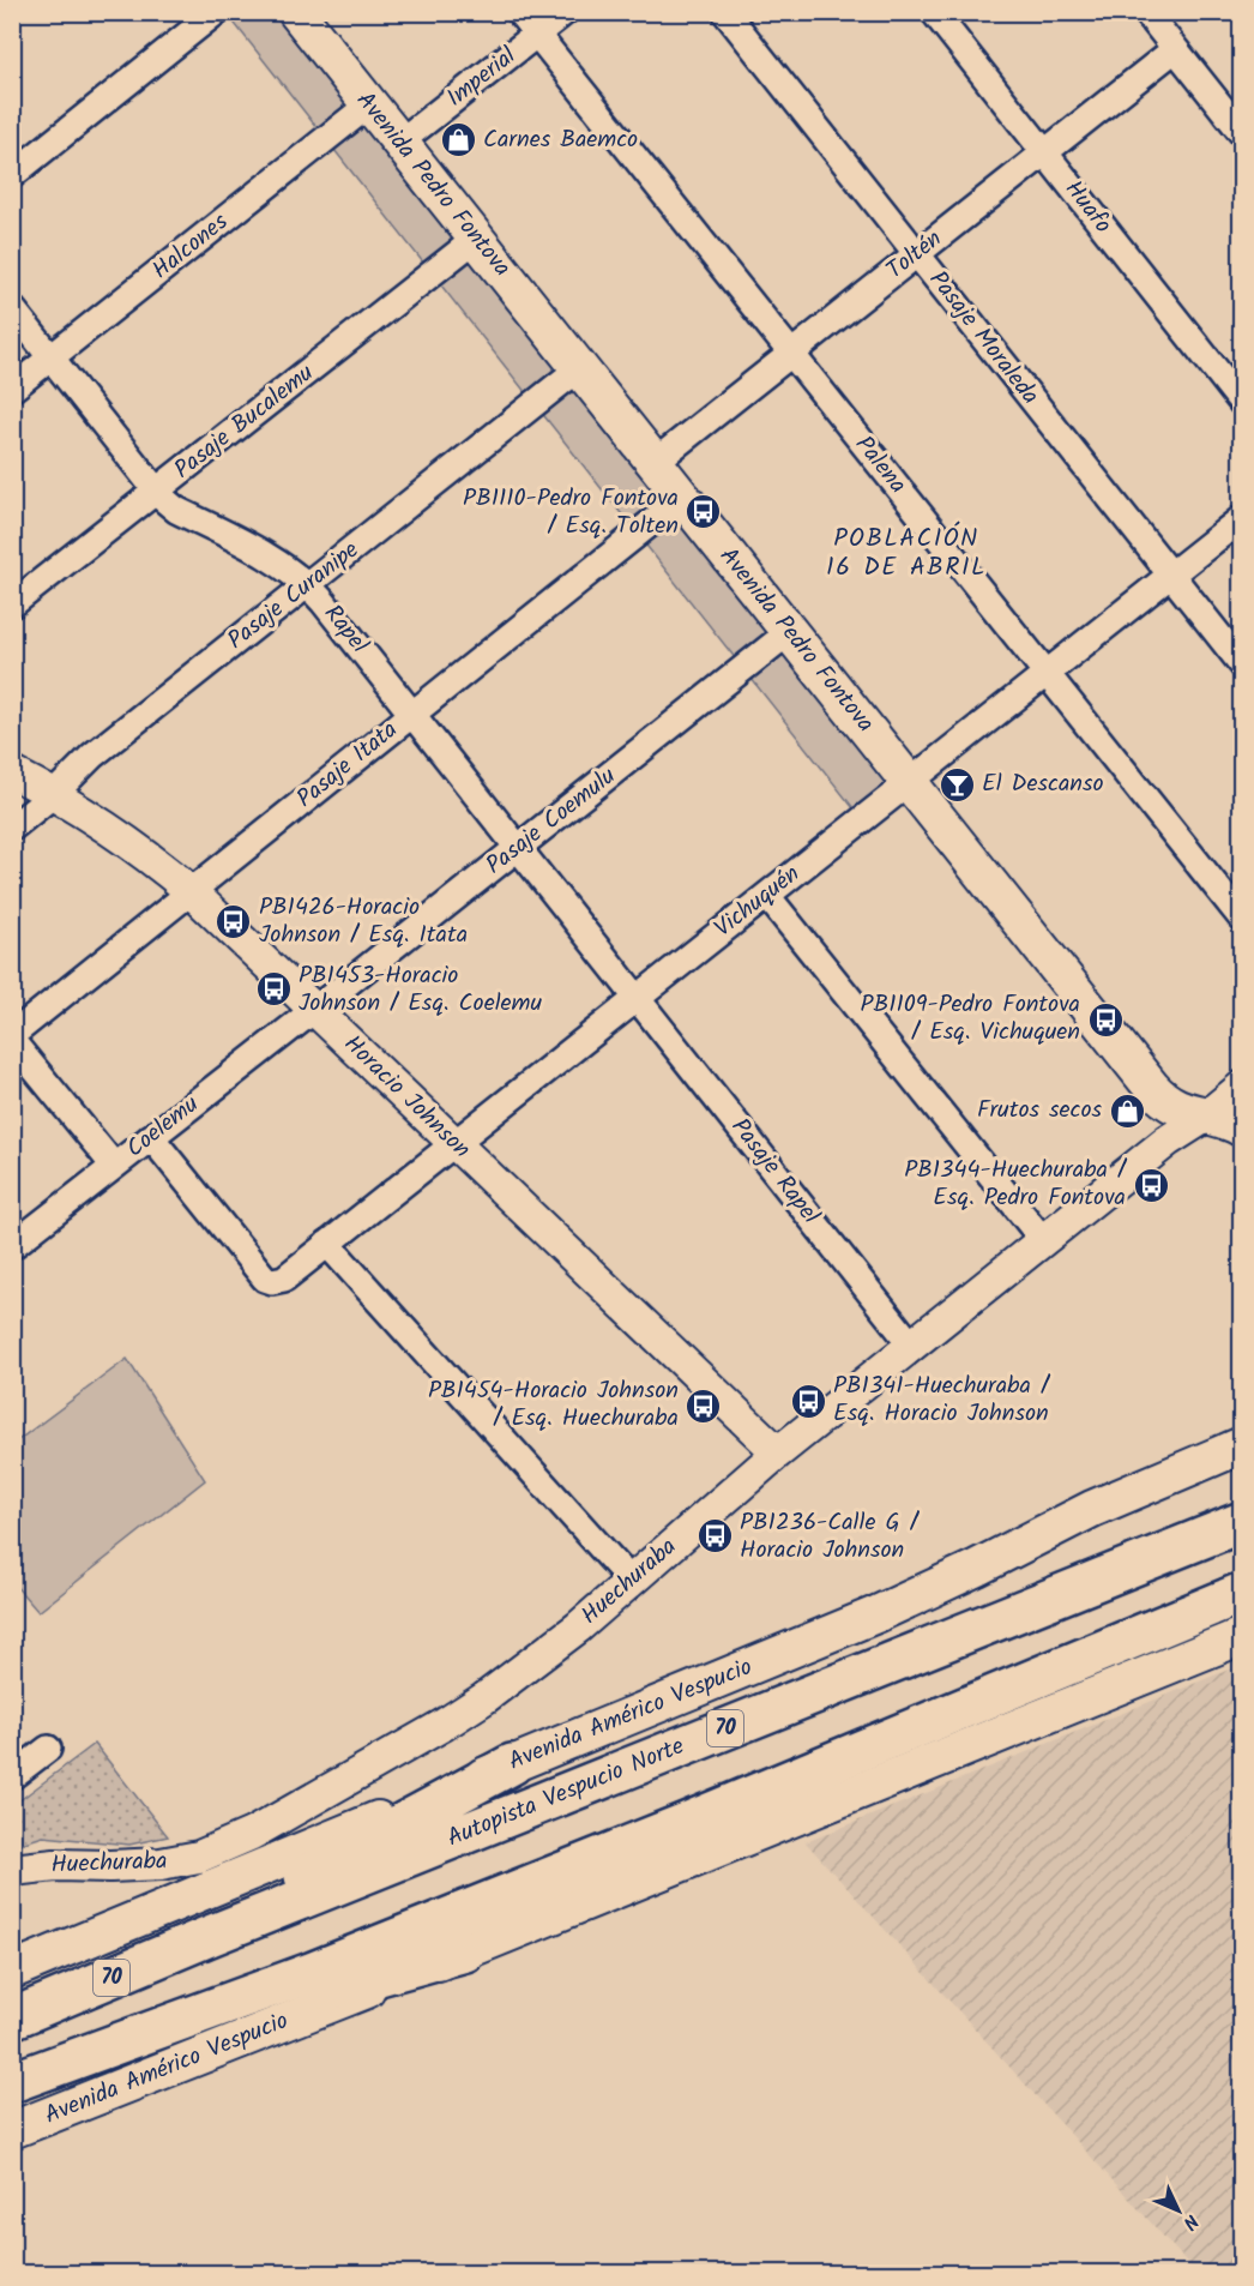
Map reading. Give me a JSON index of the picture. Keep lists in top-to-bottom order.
{
  "streets": {
    "highway": ["70", "Autopista Vespucio Norte"],
    "main road": ["Avenida Pedro Fontova", "Avenida Américo Vespucio"],
    "street": [
      "Imperial",
      "Huafo",
      "Halcones",
      "Toltén",
      "Pasaje Moraleda",
      "Pasaje Bucalemu",
      "Palena",
      "Pasaje Curanipe",
      "Rapel",
      "Pasaje Itata",
      "Pasaje Coemulu",
      "Vichuquén",
      "Horacio Johnson",
      "Coelemu",
      "Pasaje Rapel",
      "Huechuraba"
    ]
  },
  "crossings": [
    ["Imperial", "Avenida Pedro Fontova"],
    ["Imperial", "Palena"],
    ["Avenida Pedro Fontova", "Halcones"],
    ["Avenida Pedro Fontova", "Toltén"],
    ["Avenida Pedro Fontova", "Pasaje Bucalemu"],
    ["Avenida Pedro Fontova", "Pasaje Curanipe"],
    ["Avenida Pedro Fontova", "Pasaje Itata"],
    ["Avenida Pedro Fontova", "Pasaje Coemulu"],
    ["Avenida Pedro Fontova", "Vichuquén"],
    ["Avenida Pedro Fontova", "Huechuraba"],
    ["Huafo", "Toltén"],
    ["Halcones", "Rapel"],
    ["Toltén", "Pasaje Moraleda"],
    ["Toltén", "Palena"],
    ["Pasaje Moraleda", "Vichuquén"],
    ["Pasaje Bucalemu", "Rapel"],
    ["Palena", "Vichuquén"],
    ["Pasaje Curanipe", "Rapel"],
    ["Pasaje Curanipe", "Horacio Johnson"],
    ["Rapel", "Pasaje Itata"],
    ["Rapel", "Pasaje Coemulu"],
    ["Rapel", "Vichuquén"],
    ["Rapel", "Pasaje Rapel"],
    ["Pasaje Itata", "Horacio Johnson"],
    ["Pasaje Coemulu", "Horacio Johnson"],
    ["Pasaje Coemulu", "Coelemu"],
    ["Vichuquén", "Horacio Johnson"],
    ["Vichuquén", "Coelemu"],
    ["Vichuquén", "Pasaje Rapel"],
    ["Horacio Johnson", "Coelemu"],
    ["Horacio Johnson", "Huechuraba"],
    ["Pasaje Rapel", "Huechuraba"]
  ],
  "districts": ["POBLACIÓN 16 DE ABRIL"],
  "places": {
    "shop": ["Carnes Baemco", "Frutos secos"],
    "bus stop": [
      "PB1110-Pedro Fontova / Esq. Tolten",
      "PB1426-Horacio Johnson / Esq. Itata",
      "PB1453-Horacio Johnson / Esq. Coelemu",
      "PB1109-Pedro Fontova / Esq. Vichuquen",
      "PB1344-Huechuraba / Esq. Pedro Fontova",
      "PB1341-Huechuraba / Esq. Horacio Johnson",
      "PB1454-Horacio Johnson / Esq. Huechuraba",
      "PB1236-Calle G / Horacio Johnson"
    ],
    "bar": ["El Descanso"]
  },
  "north": "bottom right"
}
